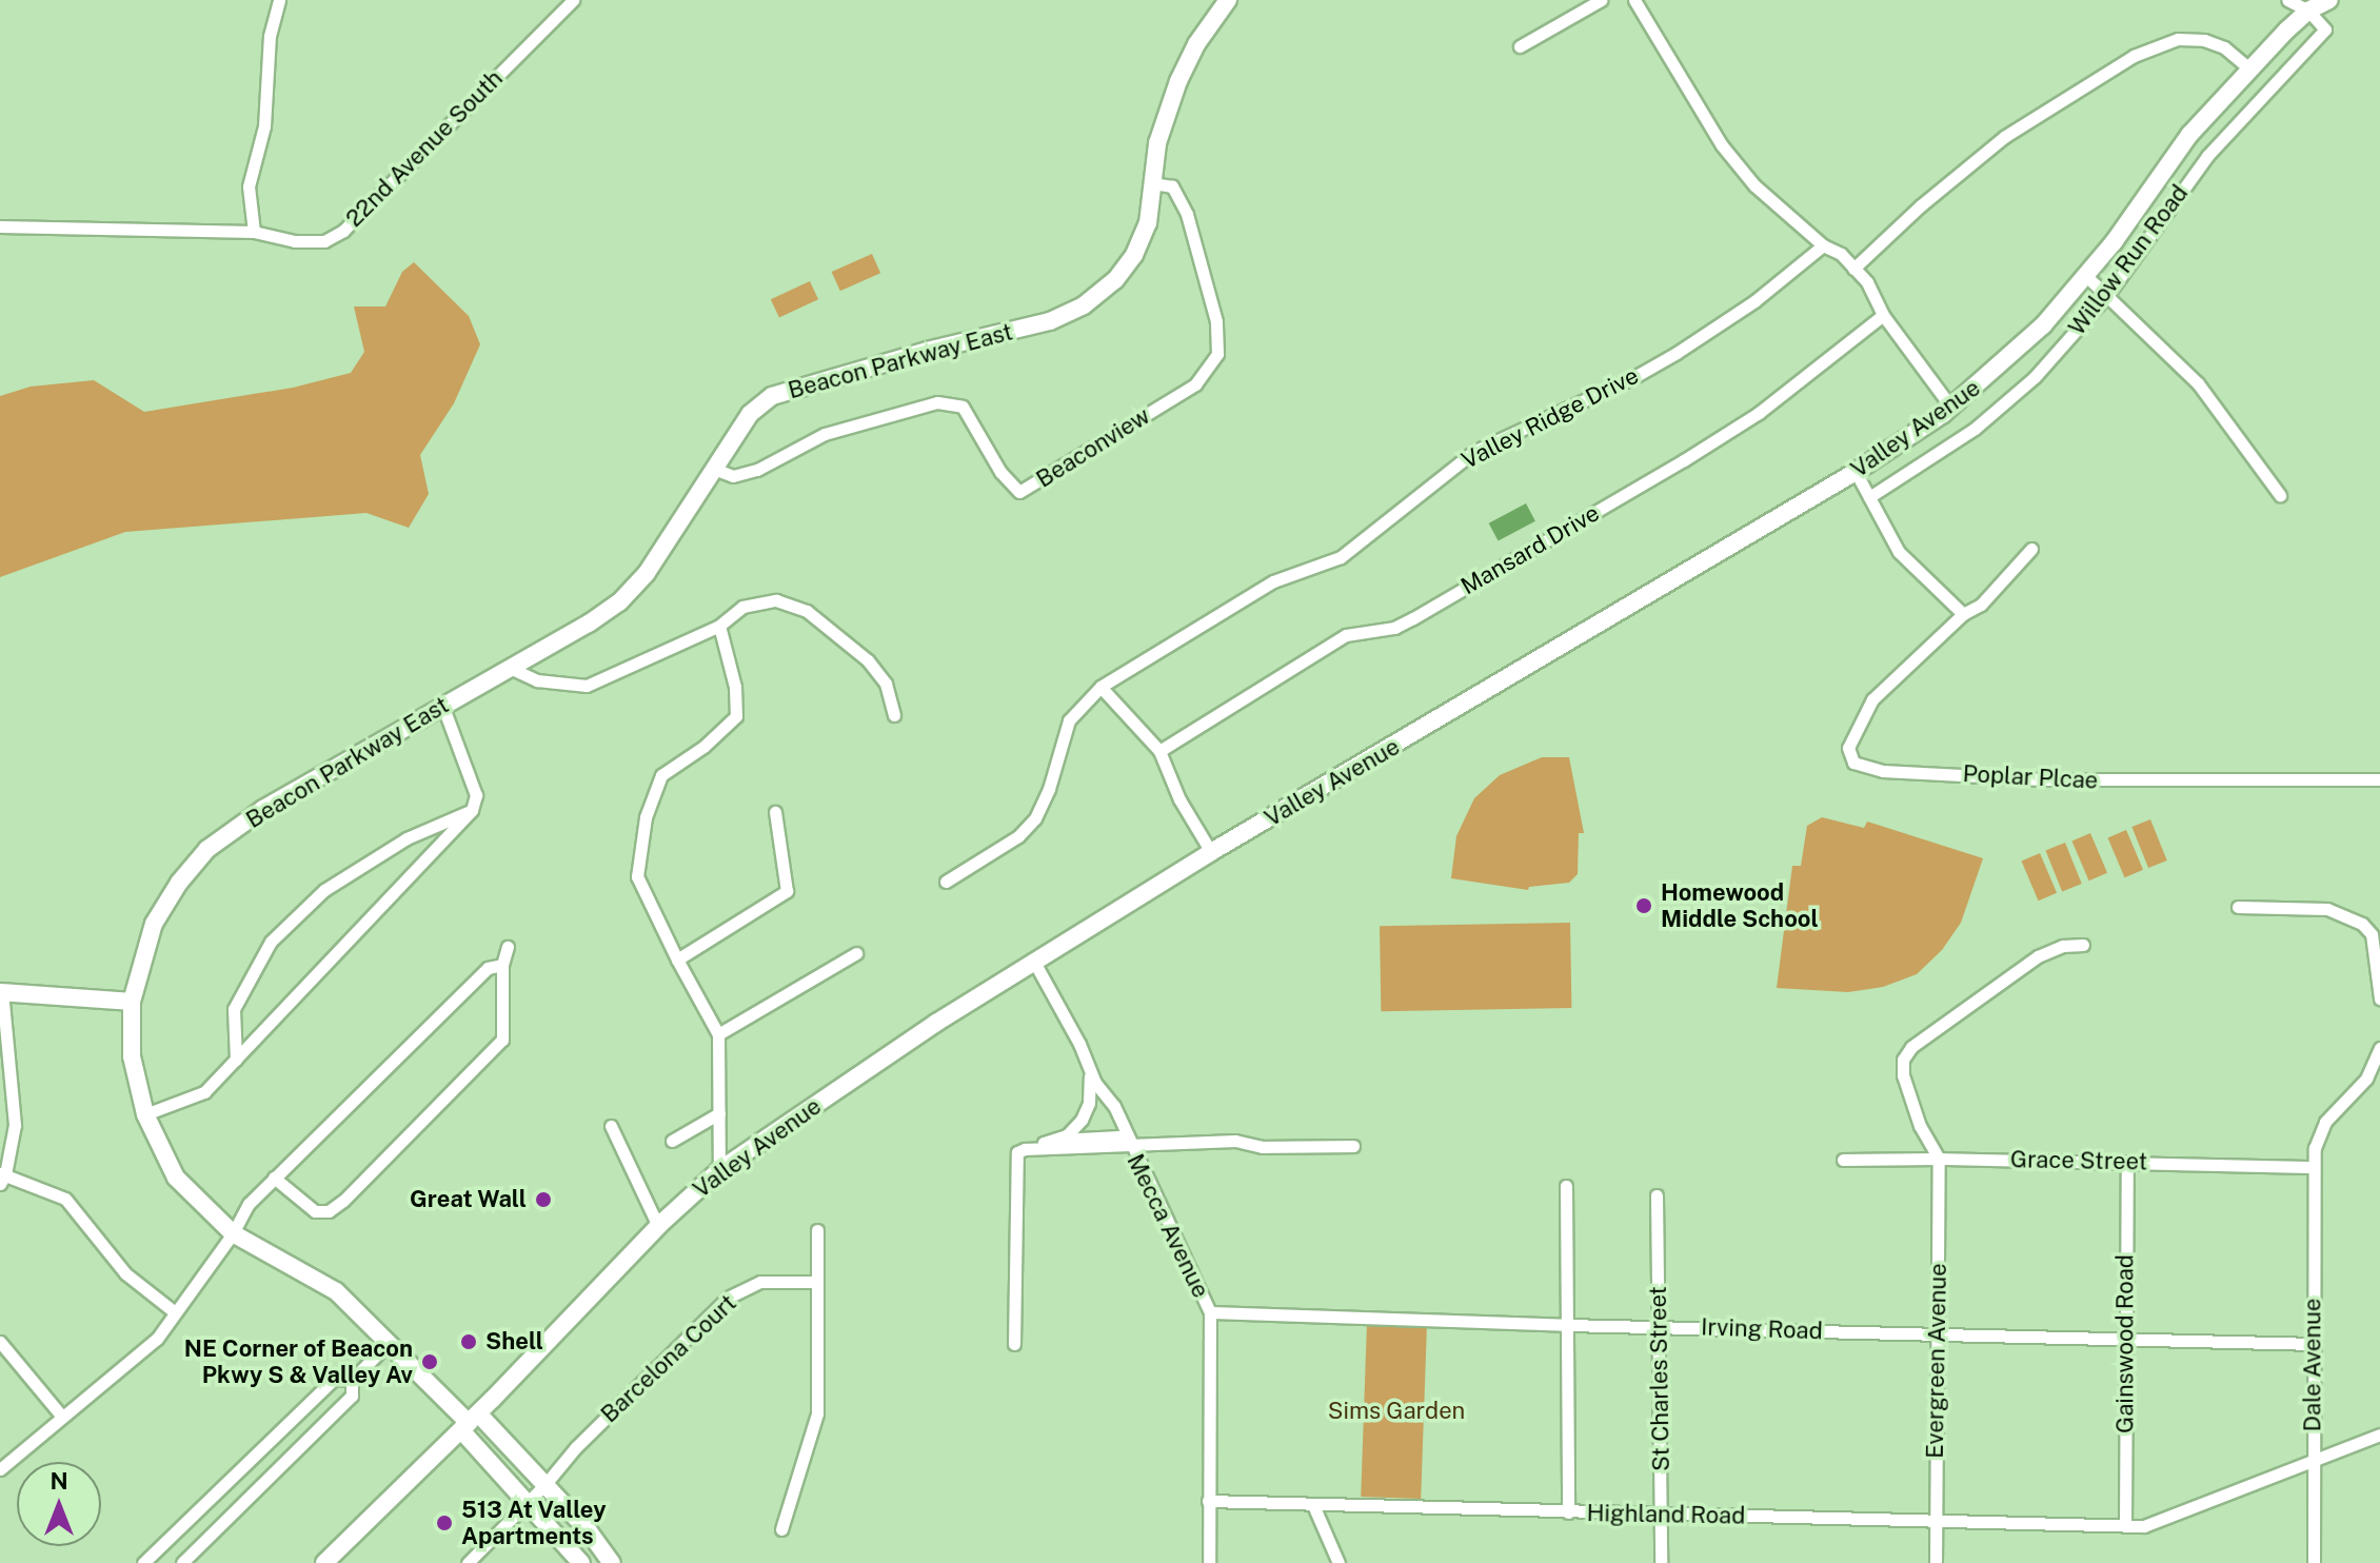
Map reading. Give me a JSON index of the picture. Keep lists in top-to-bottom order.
{
  "streets": {
    "main road": ["Beacon Parkway East", "Valley Avenue"],
    "street": [
      "22nd Avenue South",
      "Willow Run Road",
      "Valley Ridge Drive",
      "Beaconview",
      "Mansard Drive",
      "Poplar Plcae",
      "Grace Street",
      "Mecca Avenue",
      "Irving Road",
      "Gainswood Road",
      "Barcelona Court",
      "Evergreen Avenue",
      "Dale Avenue",
      "St Charles Street",
      "Highland Road"
    ]
  },
  "crossings": [
    ["Willow Run Road", "Valley Avenue"],
    ["Beacon Parkway East", "Valley Avenue"],
    ["Beacon Parkway East", "Beaconview"],
    ["Valley Avenue", "Mecca Avenue"],
    ["Grace Street", "Gainswood Road"],
    ["Grace Street", "Evergreen Avenue"],
    ["Grace Street", "Dale Avenue"],
    ["Mecca Avenue", "Irving Road"],
    ["Mecca Avenue", "Highland Road"],
    ["Irving Road", "Gainswood Road"],
    ["Irving Road", "Evergreen Avenue"],
    ["Irving Road", "Dale Avenue"],
    ["Irving Road", "St Charles Street"],
    ["Gainswood Road", "Highland Road"],
    ["Evergreen Avenue", "Highland Road"],
    ["Dale Avenue", "Highland Road"],
    ["St Charles Street", "Highland Road"]
  ],
  "parks": ["Sims Garden"],
  "places": [
    "Homewood Middle School",
    "Great Wall",
    "Shell",
    "NE Corner of Beacon Pkwy S & Valley Av",
    "513 At Valley Apartments"
  ],
  "north": "top"
}
